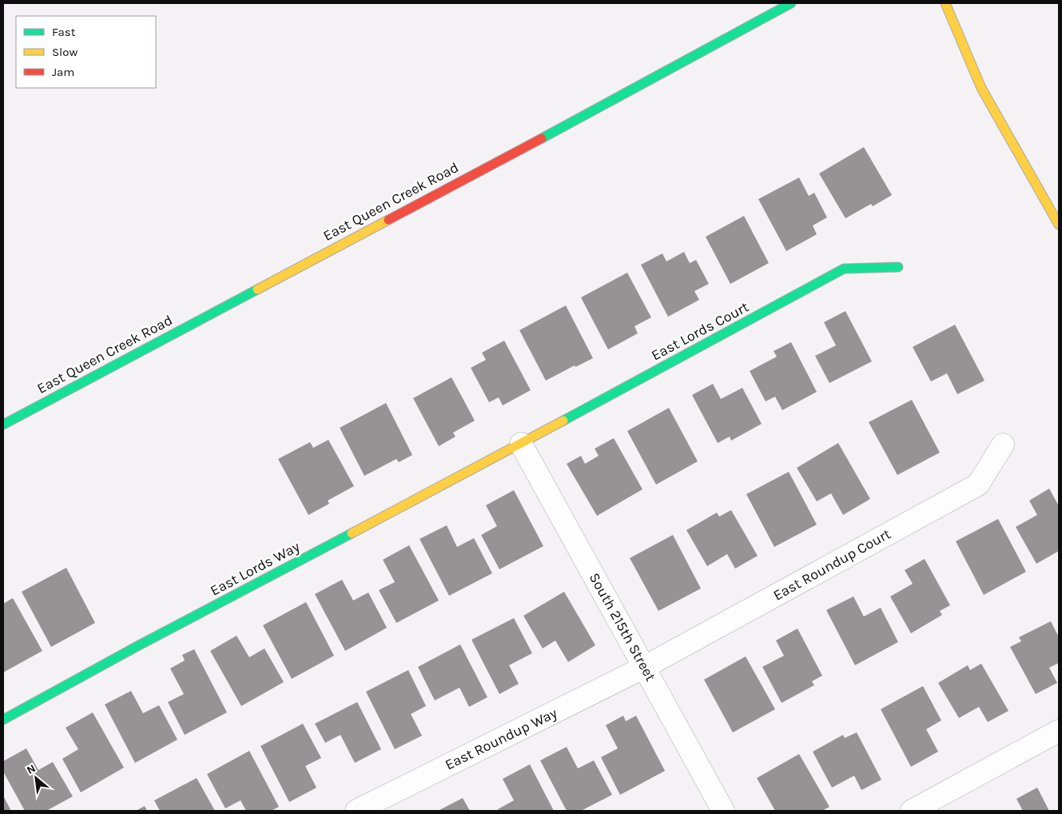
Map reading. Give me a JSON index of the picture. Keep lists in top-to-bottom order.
{
  "streets": {
    "street": [
      "East Queen Creek Road",
      "East Lords Court",
      "East Roundup Court",
      "East Lords Way",
      "South 215th Street",
      "East Roundup Way"
    ]
  },
  "crossings": [
    ["East Lords Court", "East Lords Way"],
    ["East Lords Court", "South 215th Street"],
    ["East Roundup Court", "South 215th Street"],
    ["East Roundup Court", "East Roundup Way"],
    ["East Lords Way", "South 215th Street"],
    ["South 215th Street", "East Roundup Way"]
  ],
  "legend": ["Fast", "Slow", "Jam"],
  "north": "top left"
}
